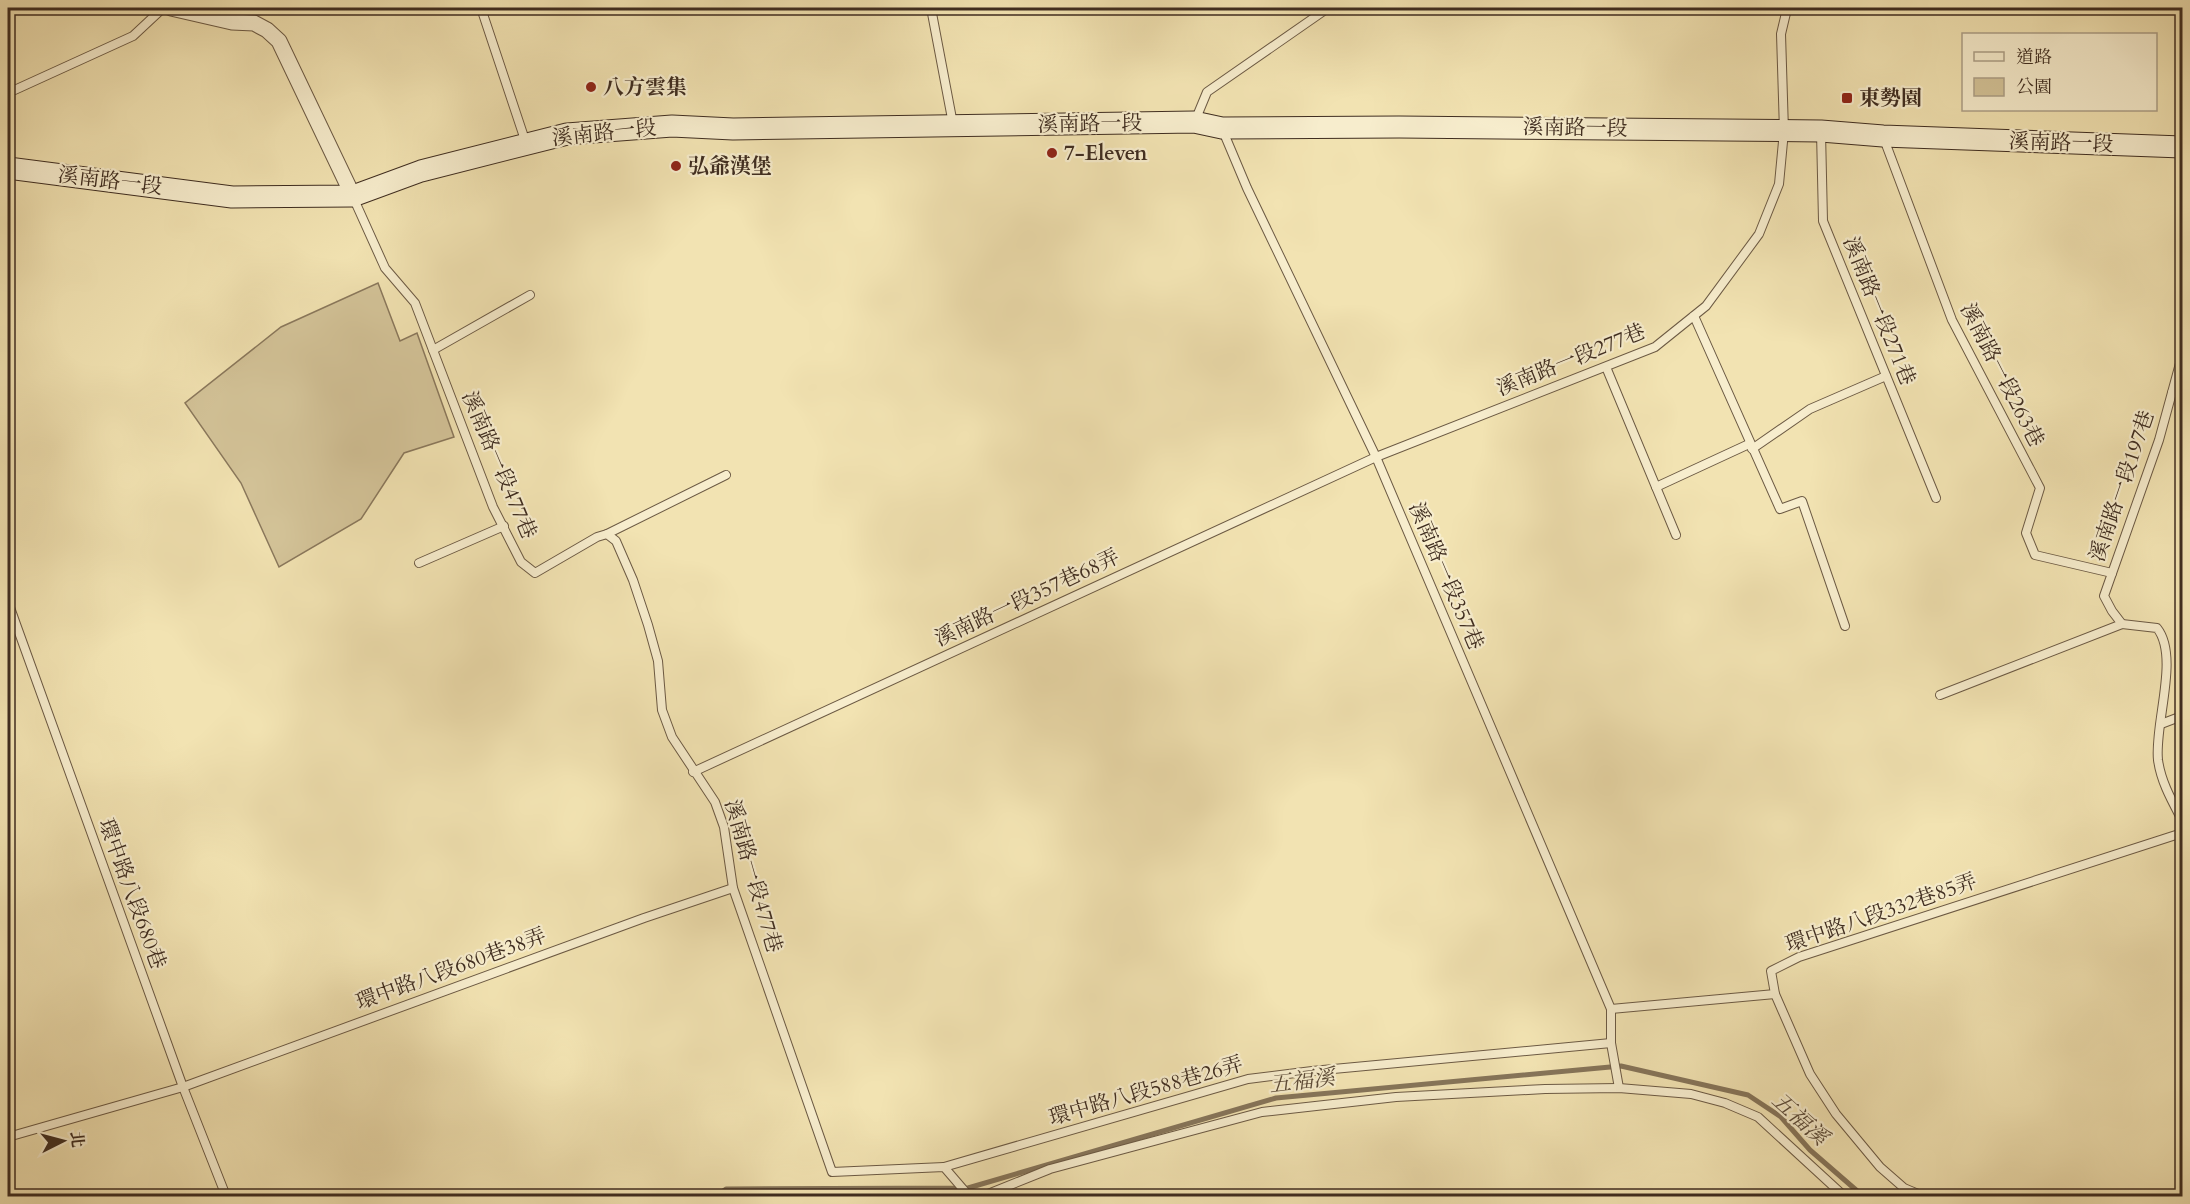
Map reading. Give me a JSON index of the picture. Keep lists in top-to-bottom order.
{
  "streets": {
    "main road": ["溪南路一段"],
    "lane": [
      "溪南路一段271巷",
      "溪南路一段277巷",
      "溪南路一段263巷",
      "溪南路一段477巷",
      "溪南路一段197巷",
      "溪南路一段357巷",
      "溪南路一段357巷68弄",
      "環中路八段680巷",
      "環中路八段332巷85弄",
      "環中路八段680巷38弄",
      "環中路八段588巷26弄"
    ]
  },
  "crossings": [
    ["溪南路一段", "溪南路一段271巷"],
    ["溪南路一段", "溪南路一段277巷"],
    ["溪南路一段", "溪南路一段263巷"],
    ["溪南路一段", "溪南路一段477巷"],
    ["溪南路一段", "溪南路一段357巷"],
    ["溪南路一段277巷", "溪南路一段357巷"],
    ["溪南路一段277巷", "溪南路一段357巷68弄"],
    ["溪南路一段263巷", "溪南路一段197巷"],
    ["溪南路一段477巷", "溪南路一段357巷68弄"],
    ["溪南路一段477巷", "環中路八段680巷38弄"],
    ["溪南路一段477巷", "環中路八段588巷26弄"],
    ["溪南路一段357巷", "溪南路一段357巷68弄"],
    ["溪南路一段357巷", "環中路八段588巷26弄"],
    ["環中路八段680巷", "環中路八段680巷38弄"]
  ],
  "water": ["五福溪"],
  "places": {
    "other": ["八方雲集", "7-Eleven", "弘爺漢堡"],
    "transit": ["東勢園"]
  },
  "legend": ["道路", "公園"],
  "north": "right"
}
